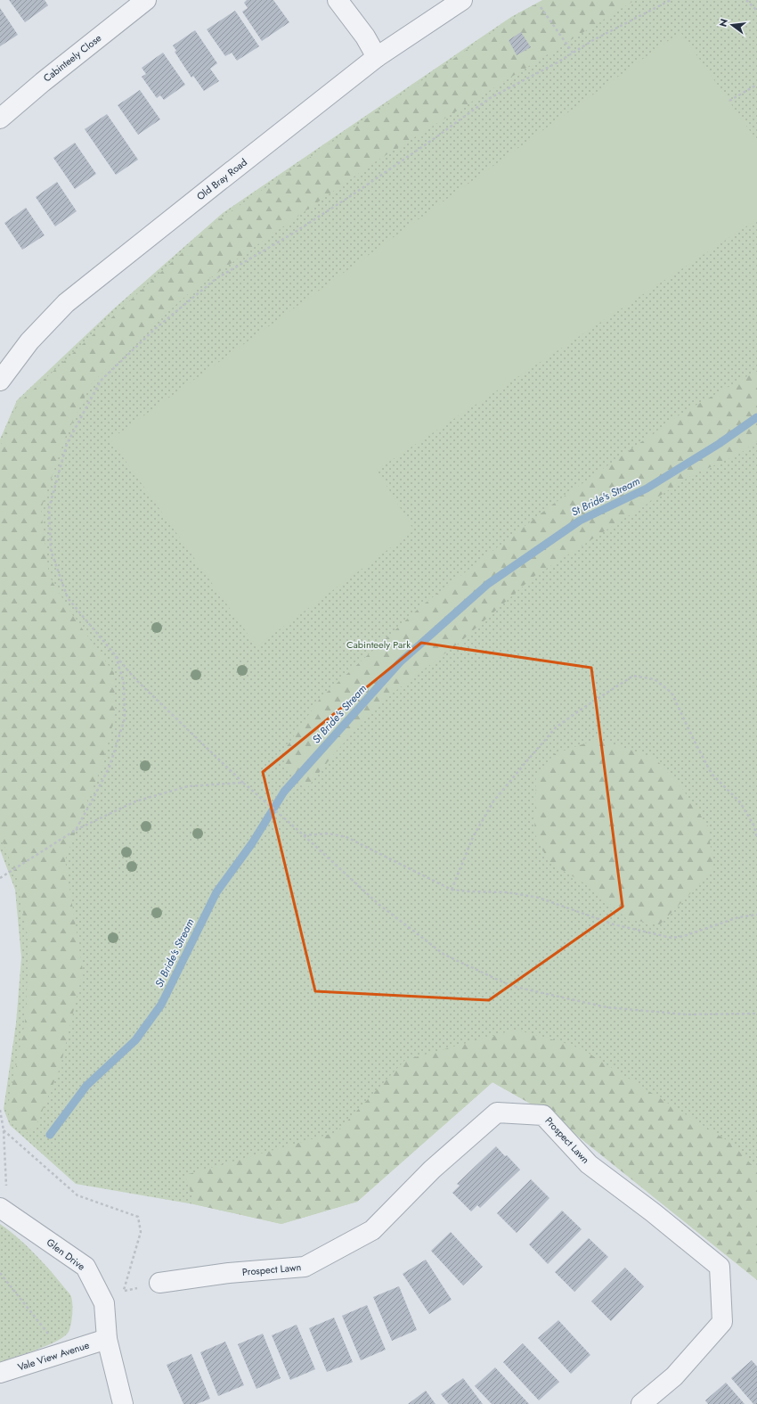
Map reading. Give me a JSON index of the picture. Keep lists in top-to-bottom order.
{
  "streets": {
    "street": [
      "Cabinteely Close",
      "Old Bray Road",
      "Prospect Lawn",
      "Glen Drive",
      "Vale View Avenue"
    ]
  },
  "crossings": [
    ["Glen Drive", "Vale View Avenue"]
  ],
  "water": ["St Bride's Stream"],
  "parks": ["Cabinteely Park"],
  "north": "left"
}
